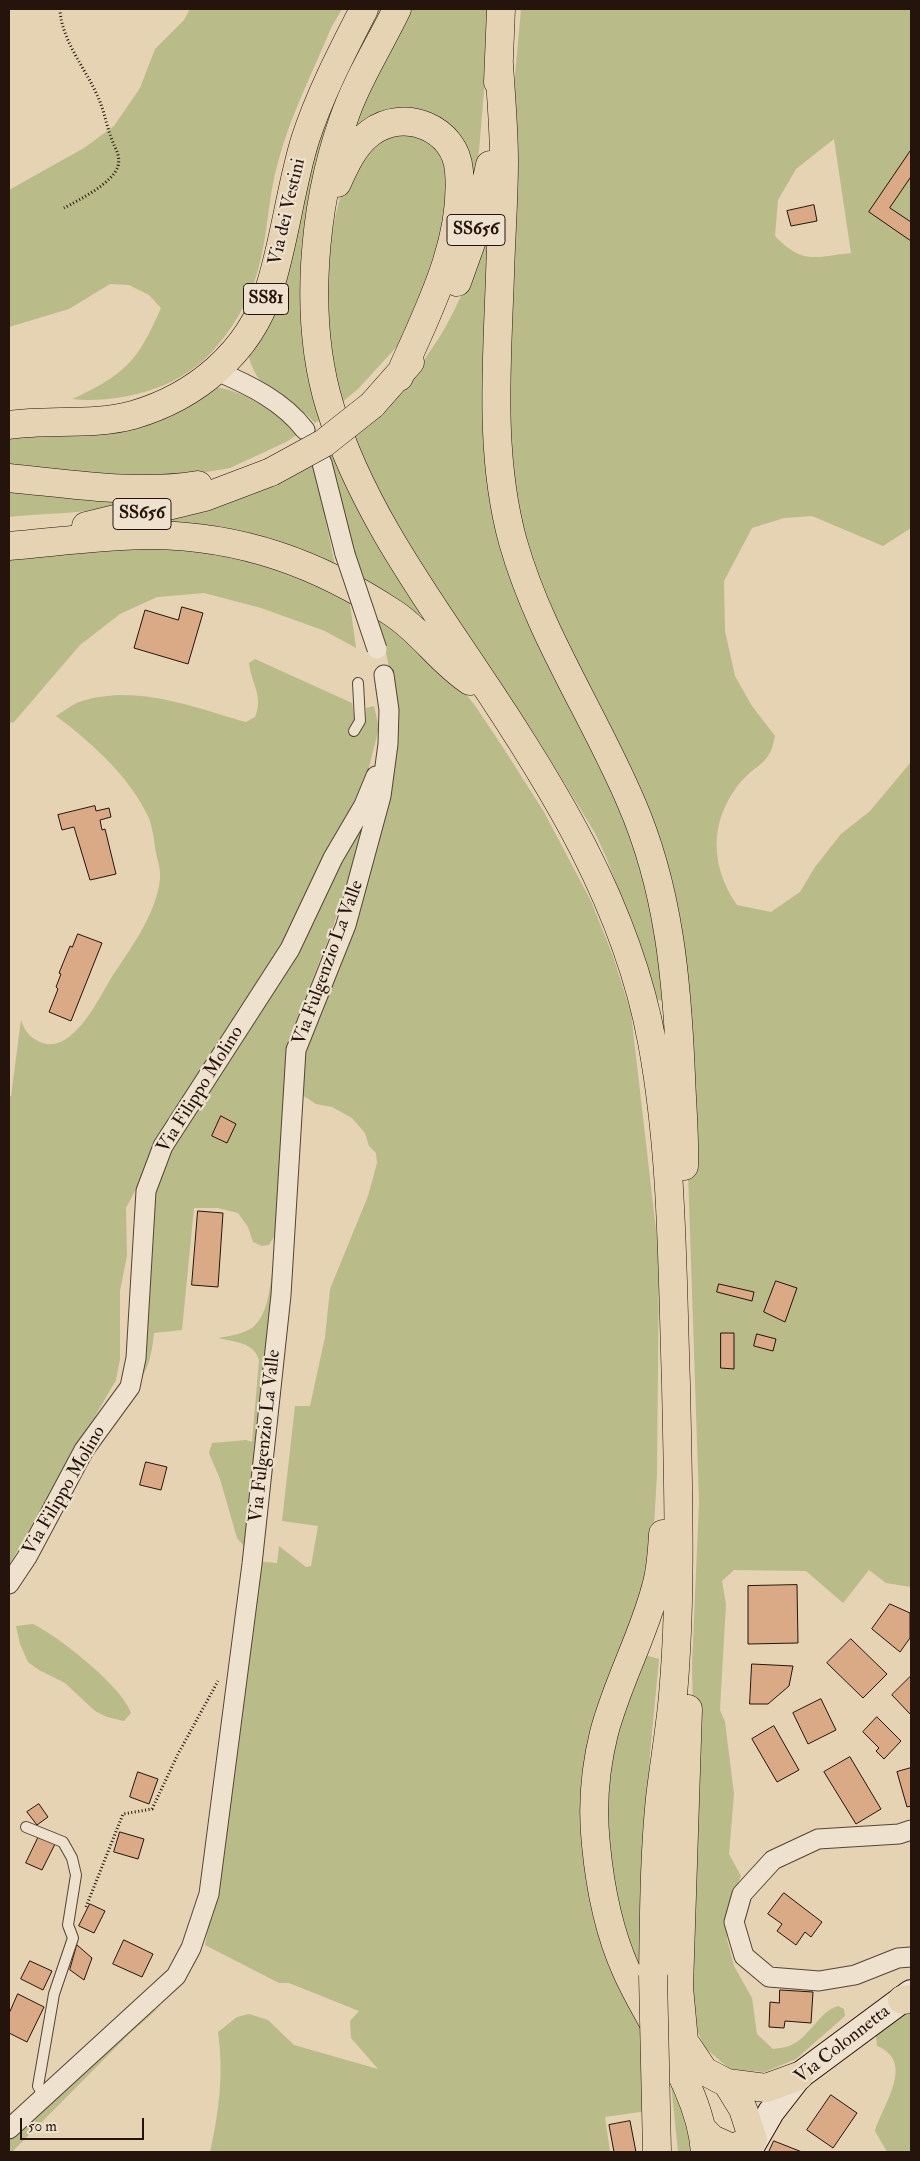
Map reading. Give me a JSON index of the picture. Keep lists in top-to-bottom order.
{
  "streets": {
    "main road": [
      "Via dei Vestini",
      "SS656",
      "SS81",
      "Via Colonnetta"
    ],
    "street": ["Via Fulgenzio La Valle", "Via Filippo Molino"]
  },
  "crossings": [
    ["Via Fulgenzio La Valle", "Via Filippo Molino"]
  ],
  "scale_bar": "50 m"
}
